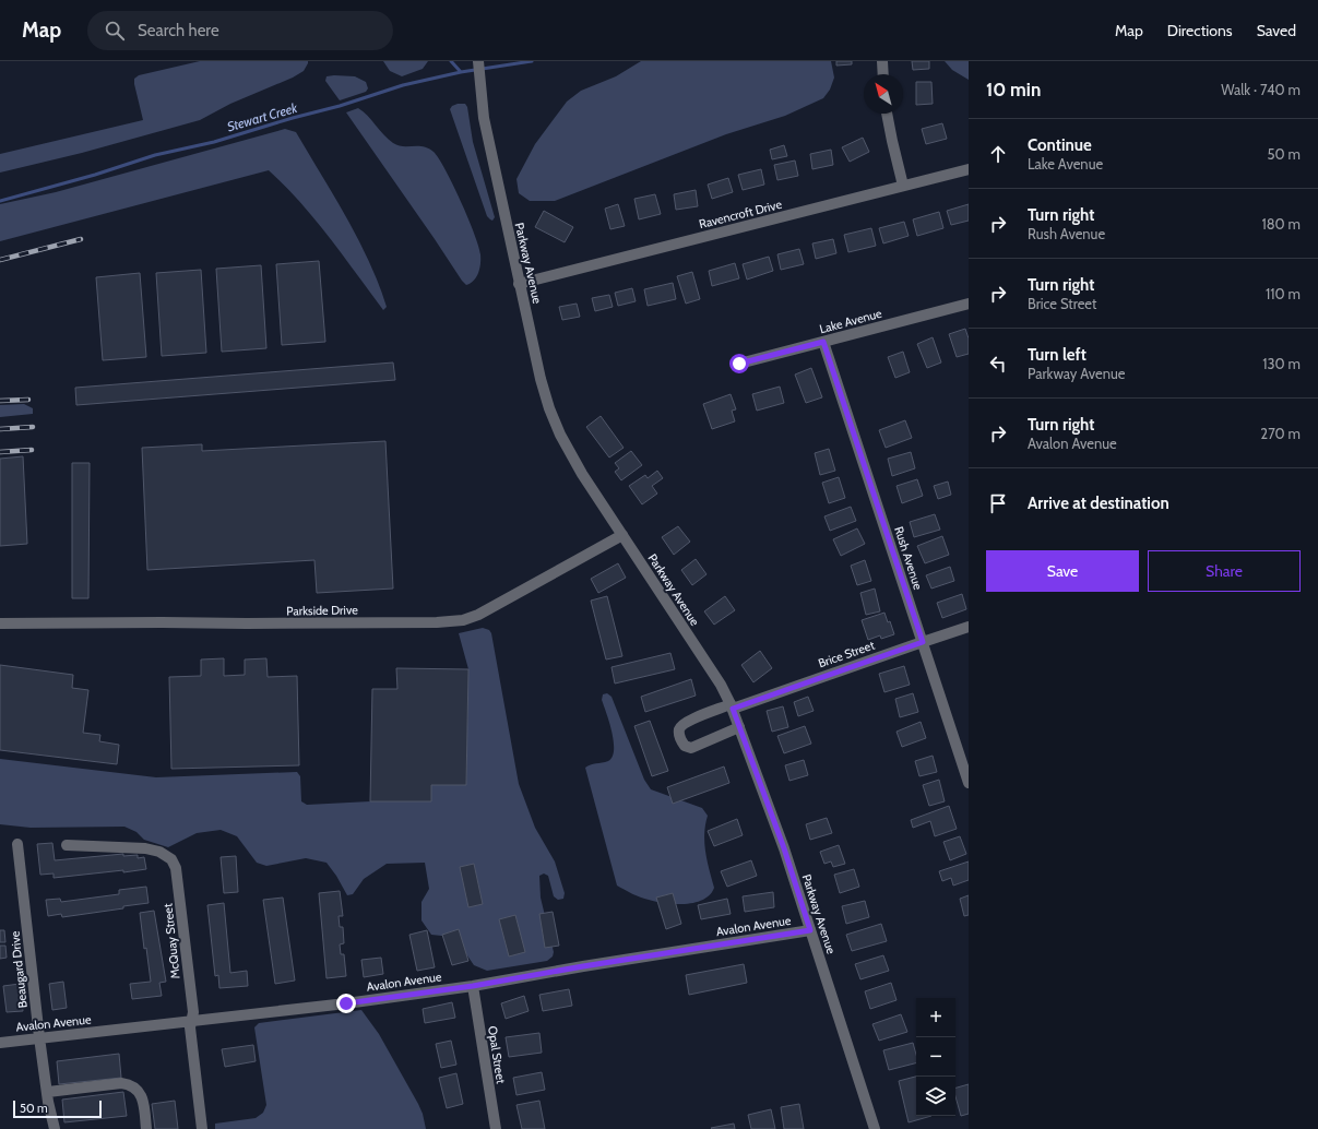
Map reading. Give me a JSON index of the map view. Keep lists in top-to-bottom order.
{
  "streets": {
    "street": [
      "Ravencroft Drive",
      "Parkway Avenue",
      "Lake Avenue",
      "Rush Avenue",
      "Parkside Drive",
      "Brice Street",
      "Avalon Avenue",
      "McQuay Street",
      "Beaugard Drive",
      "Opal Street"
    ]
  },
  "crossings": [
    ["Ravencroft Drive", "Parkway Avenue"],
    ["Parkway Avenue", "Parkside Drive"],
    ["Parkway Avenue", "Brice Street"],
    ["Parkway Avenue", "Avalon Avenue"],
    ["Lake Avenue", "Rush Avenue"],
    ["Rush Avenue", "Brice Street"],
    ["Avalon Avenue", "McQuay Street"],
    ["Avalon Avenue", "Beaugard Drive"],
    ["Avalon Avenue", "Opal Street"]
  ],
  "water": ["Stewart Creek"],
  "scale_bar": "50 m",
  "north": "top left",
  "page": {
    "header": "Map",
    "search": "Search here",
    "nav": ["Map", "Directions", "Saved"],
    "heading": ["10 min", "Walk · 740 m"],
    "list": [
      ["Continue", "Lake Avenue", "50 m"],
      ["Turn right", "Rush Avenue", "180 m"],
      ["Turn right", "Brice Street", "110 m"],
      ["Turn left", "Parkway Avenue", "130 m"],
      ["Turn right", "Avalon Avenue", "270 m"],
      "Arrive at destination"
    ],
    "buttons": ["Save", "Share"],
    "map_buttons": ["+", "−"],
    "scale": "50 m"
  }
}
